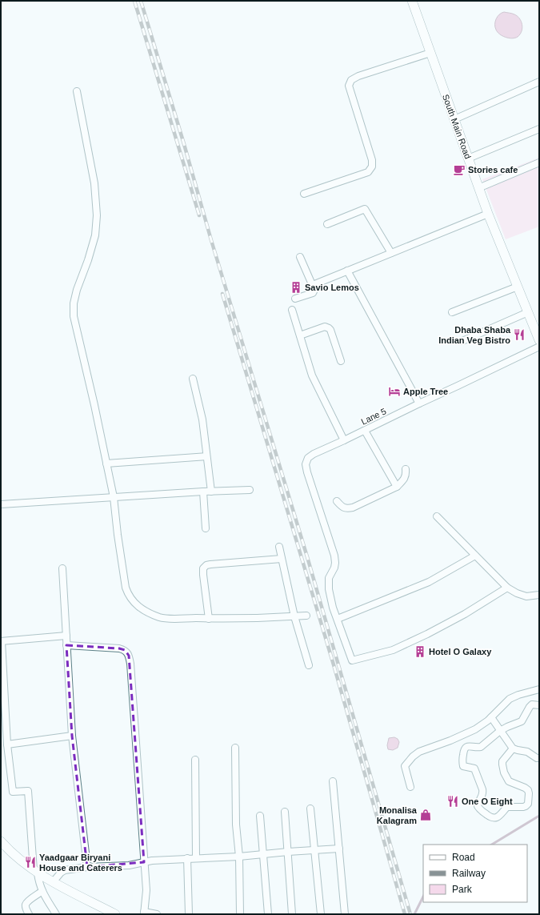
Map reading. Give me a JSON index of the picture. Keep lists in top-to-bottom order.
{
  "streets": {
    "main road": ["South Main Road"],
    "street": ["Lane 5"]
  },
  "places": {
    "cafe": ["Stories cafe"],
    "building": ["Savio Lemos", "Hotel O Galaxy"],
    "restaurant": ["Dhaba Shaba Indian Veg Bistro", "One O Eight", "Yaadgaar Biryani House and Caterers"],
    "hotel": ["Apple Tree"],
    "shop": ["Monalisa Kalagram"]
  },
  "legend": ["Road", "Railway", "Park"]
}
